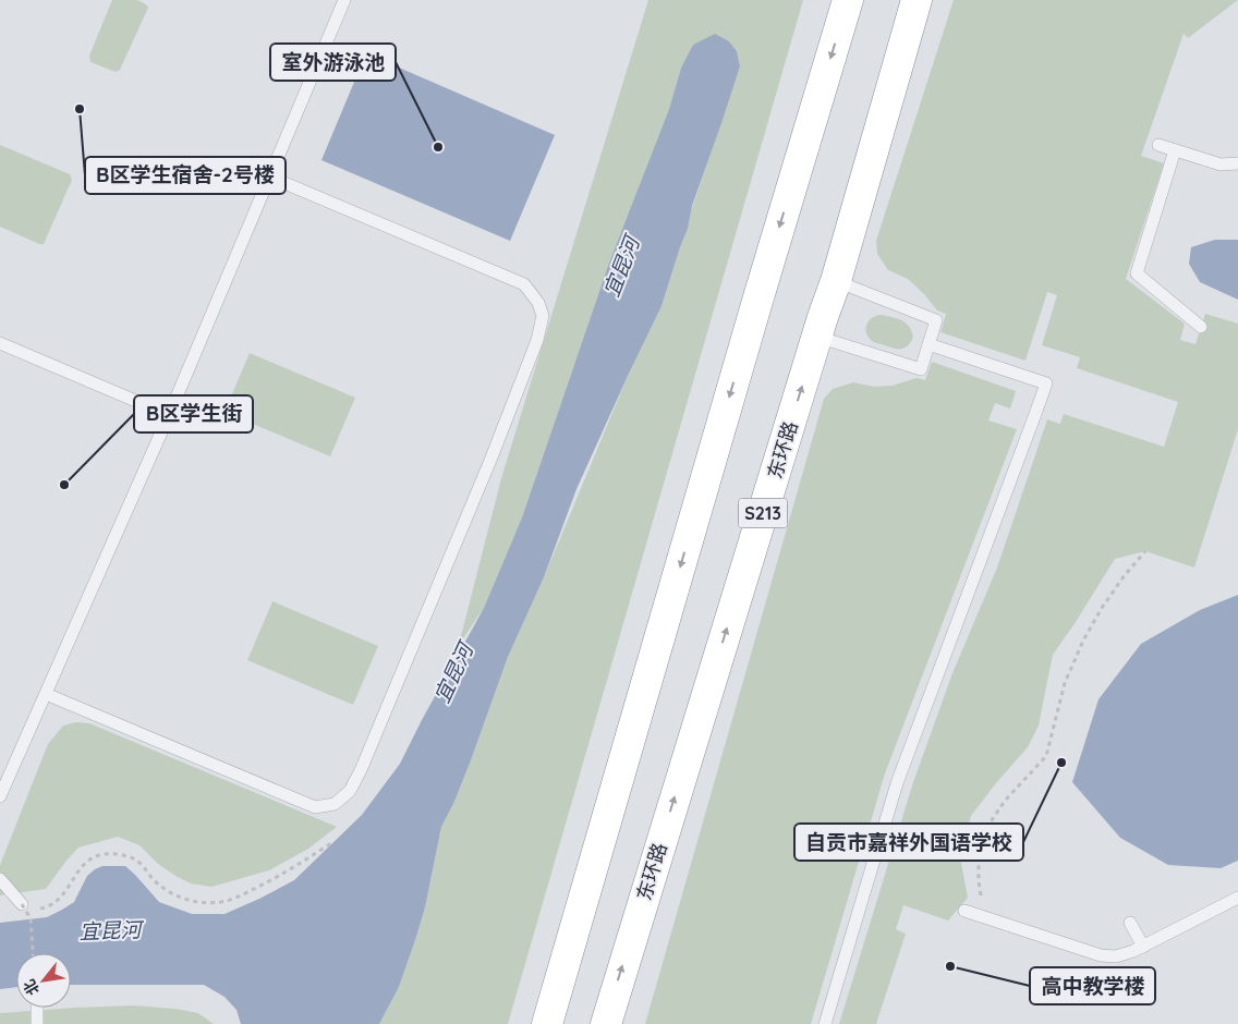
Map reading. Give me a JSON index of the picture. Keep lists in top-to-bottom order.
{
  "streets": {
    "highway": ["东环路", "S213"]
  },
  "water": ["宜昆河"],
  "places": [
    "B区学生宿舍-2号楼",
    "室外游泳池",
    "B区学生街",
    "自贡市嘉祥外国语学校",
    "高中教学楼"
  ],
  "north": "bottom left"
}
